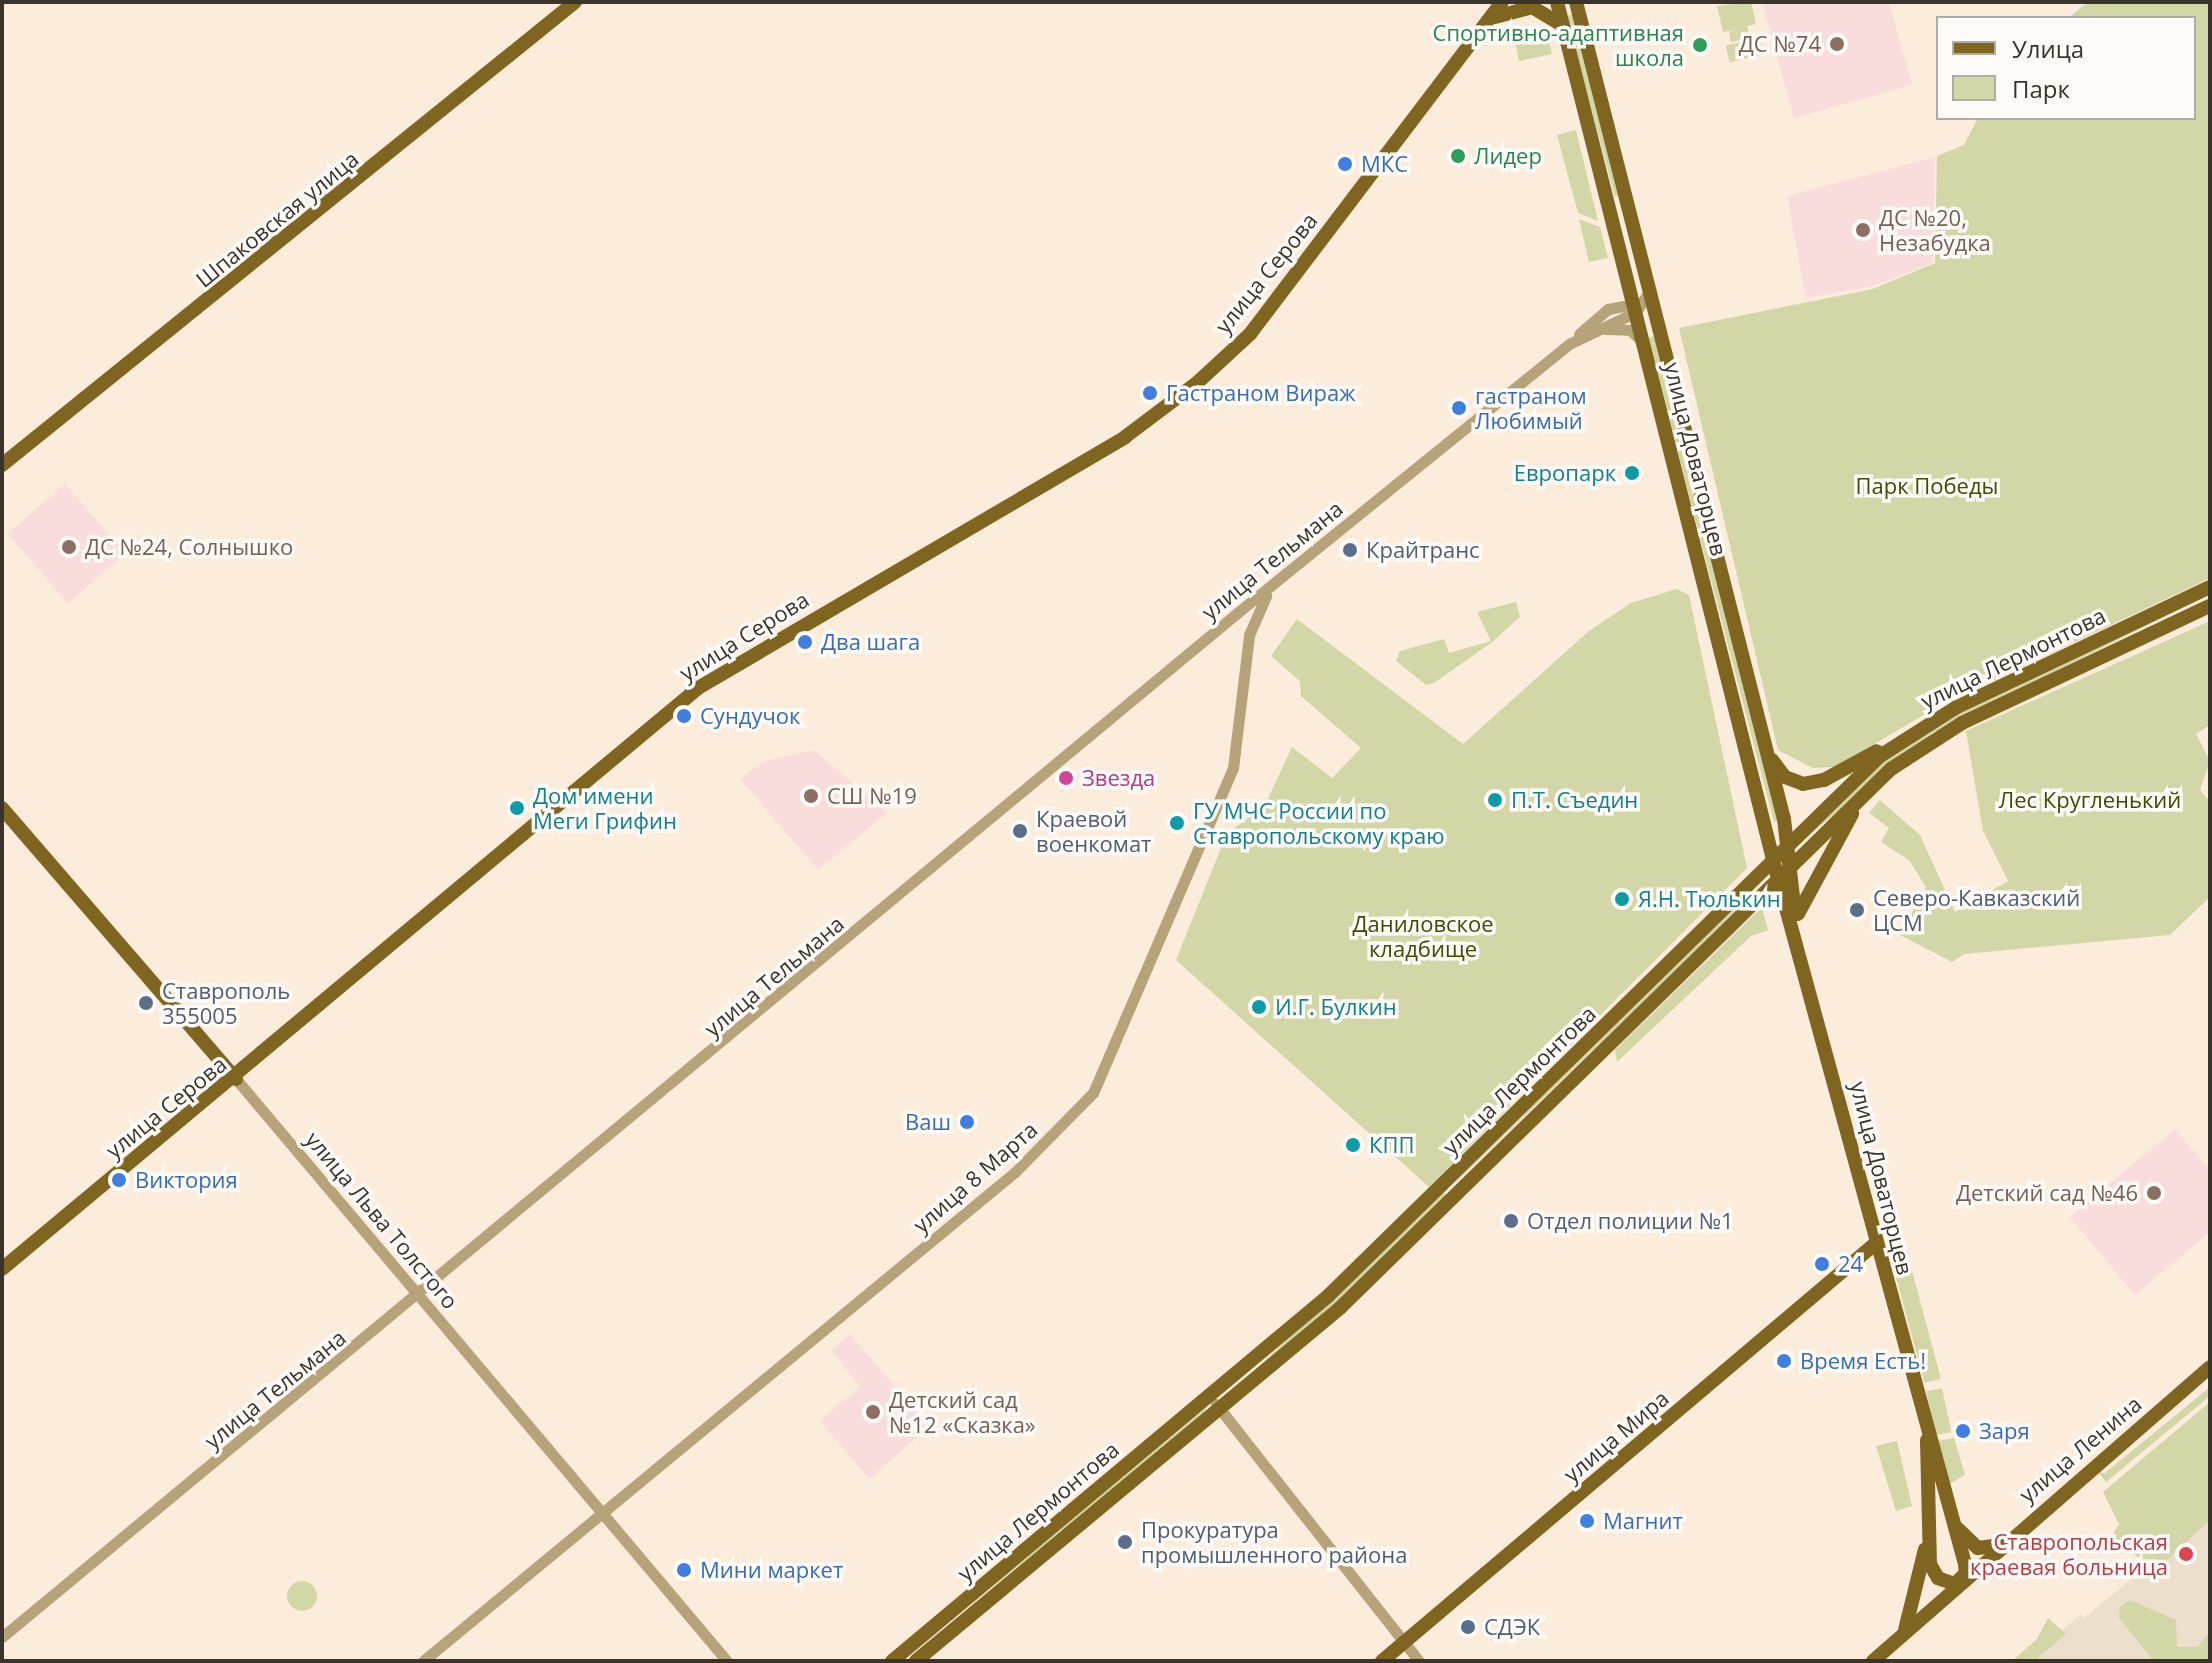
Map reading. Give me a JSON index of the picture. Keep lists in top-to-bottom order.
{
  "streets": {
    "main road": [
      "Шпаковская улица",
      "улица Серова",
      "улица Доваторцев",
      "улица Лермонтова",
      "улица Льва Толстого",
      "улица Мира",
      "улица Ленина"
    ],
    "street": ["улица Тельмана", "улица 8 Марта"]
  },
  "crossings": [
    ["улица Серова", "улица Льва Толстого"],
    ["улица Доваторцев", "улица Тельмана"],
    ["улица Доваторцев", "улица Лермонтова"],
    ["улица Доваторцев", "улица Мира"],
    ["улица Доваторцев", "улица Ленина"],
    ["улица Тельмана", "улица 8 Марта"],
    ["улица Тельмана", "улица Льва Толстого"],
    ["улица 8 Марта", "улица Льва Толстого"]
  ],
  "parks": ["Парк Победы", "Лес Кругленький", "Даниловское кладбище"],
  "places": [
    "ДС №74",
    "Спортивно-адаптивная школа",
    "Лидер",
    "МКС",
    "ДС №20, Незабудка",
    "Гастраном Вираж",
    "гастраном Любимый",
    "Европарк",
    "ДС №24, Солнышко",
    "Крайтранс",
    "Два шага",
    "Сундучок",
    "Звезда",
    "СШ №19",
    "П.Т. Съедин",
    "Дом имени Меги Грифин",
    "ГУ МЧС России по Ставропольскому краю",
    "Краевой военкомат",
    "Я.Н. Тюлькин",
    "Северо-Кавказский ЦСМ",
    "Ставрополь 355005",
    "И.Г. Булкин",
    "Ваш",
    "КПП",
    "Виктория",
    "Детский сад №46",
    "Отдел полиции №1",
    "24",
    "Время Есть!",
    "Детский сад №12 «Сказка»",
    "Заря",
    "Магнит",
    "Прокуратура промышленного района",
    "Ставропольская краевая больница",
    "Мини маркет",
    "СДЭК"
  ],
  "legend": ["Улица", "Парк"]
}
